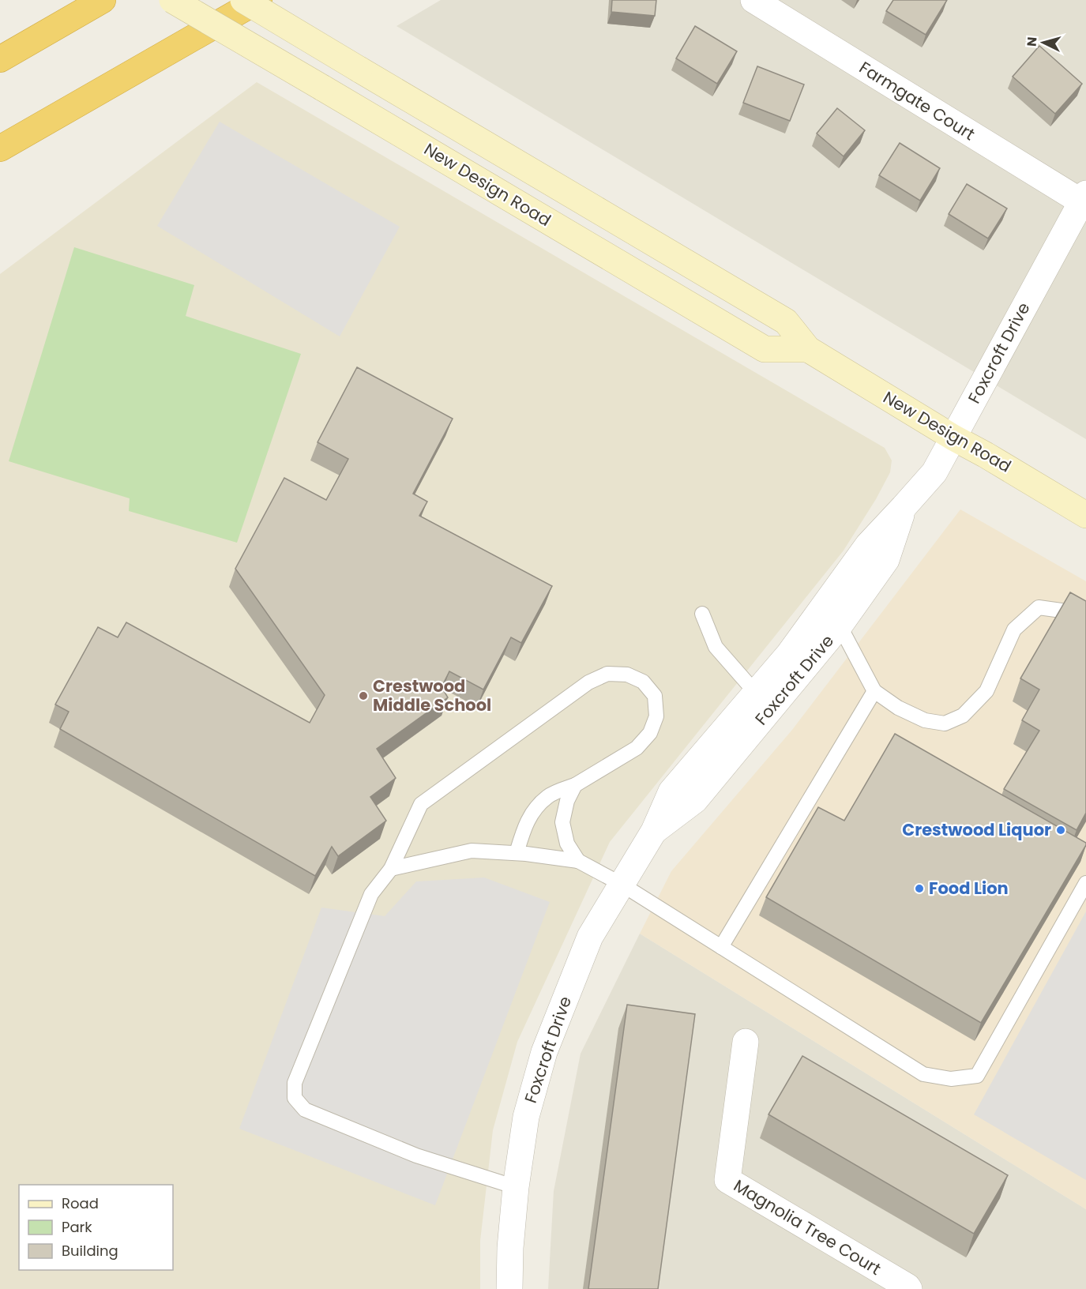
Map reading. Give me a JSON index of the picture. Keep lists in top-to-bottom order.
{
  "streets": {
    "main road": ["New Design Road"],
    "street": ["Farmgate Court", "Foxcroft Drive", "Magnolia Tree Court"]
  },
  "crossings": [
    ["Farmgate Court", "Foxcroft Drive"],
    ["New Design Road", "Foxcroft Drive"]
  ],
  "places": ["Crestwood Middle School", "Crestwood Liquor", "Food Lion"],
  "legend": ["Road", "Park", "Building"],
  "north": "left"
}
